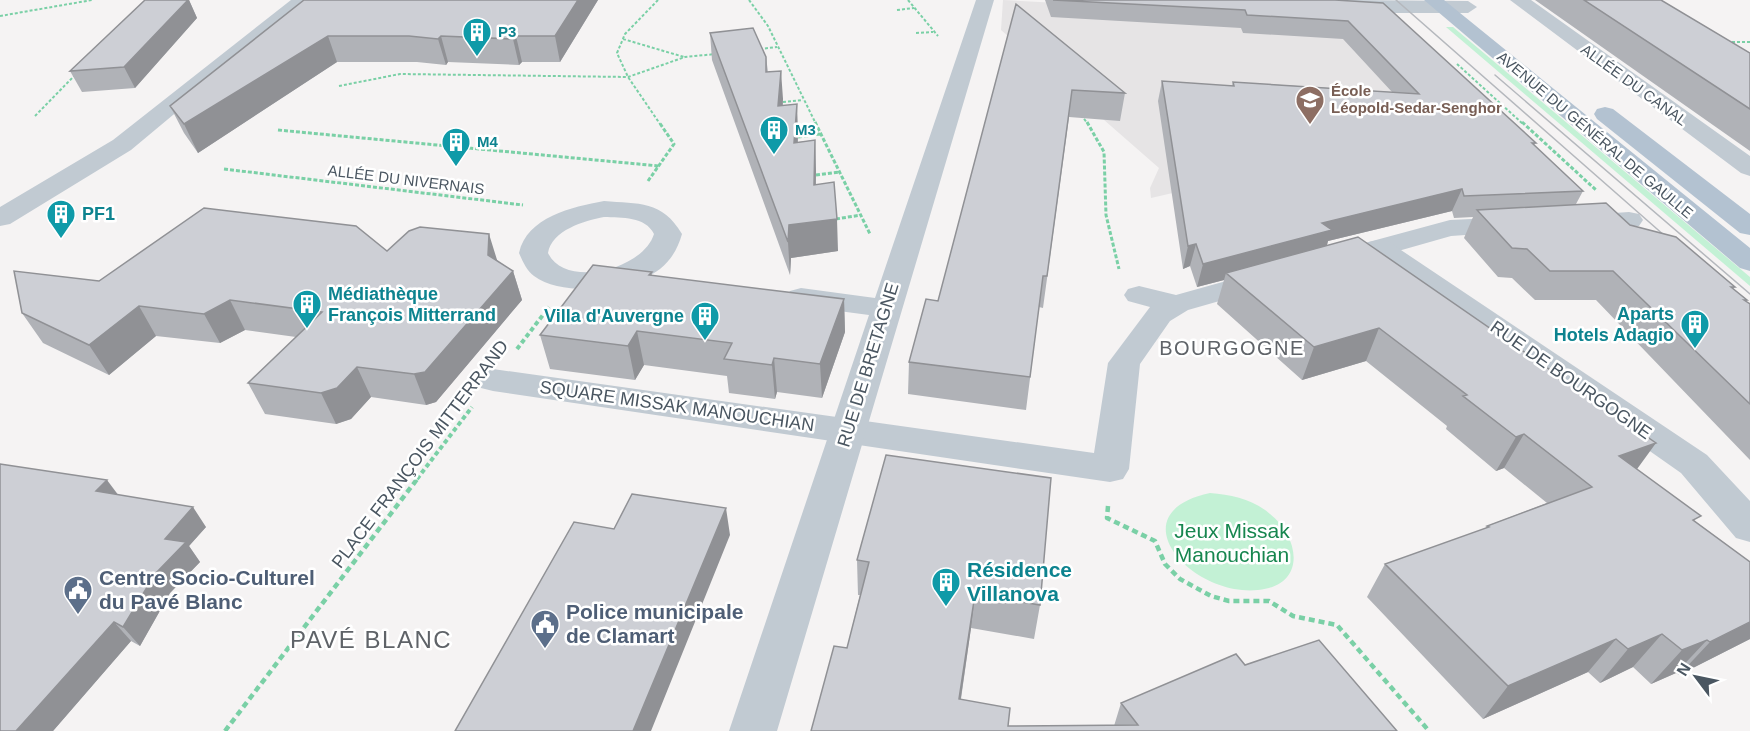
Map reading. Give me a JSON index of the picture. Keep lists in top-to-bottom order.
{
  "streets": {
    "main road": ["AVENUE DU GÉNÉRAL DE GAULLE"],
    "street": [
      "ALLÉE DU CANAL",
      "RUE DE BRETAGNE",
      "RUE DE BOURGOGNE",
      "SQUARE MISSAK MANOUCHIAN"
    ],
    "path": ["ALLÉE DU NIVERNAIS", "PLACE FRANÇOIS MITTERRAND"]
  },
  "crossings": [
    ["RUE DE BRETAGNE", "SQUARE MISSAK MANOUCHIAN"],
    ["SQUARE MISSAK MANOUCHIAN", "PLACE FRANÇOIS MITTERRAND"]
  ],
  "districts": ["BOURGOGNE", "PAVÉ BLANC"],
  "parks": ["Jeux Missak Manouchian"],
  "places": {
    "building": [
      "P3",
      "M3",
      "M4",
      "PF1",
      "Médiathèque François Mitterrand",
      "Villa d'Auvergne",
      "Aparts Hotels Adagio",
      "Résidence Villanova"
    ],
    "school or university": ["École Léopold-Sedar-Senghor"],
    "public building": ["Centre Socio-Culturel du Pavé Blanc", "Police municipale de Clamart"]
  },
  "north": "top left"
}
